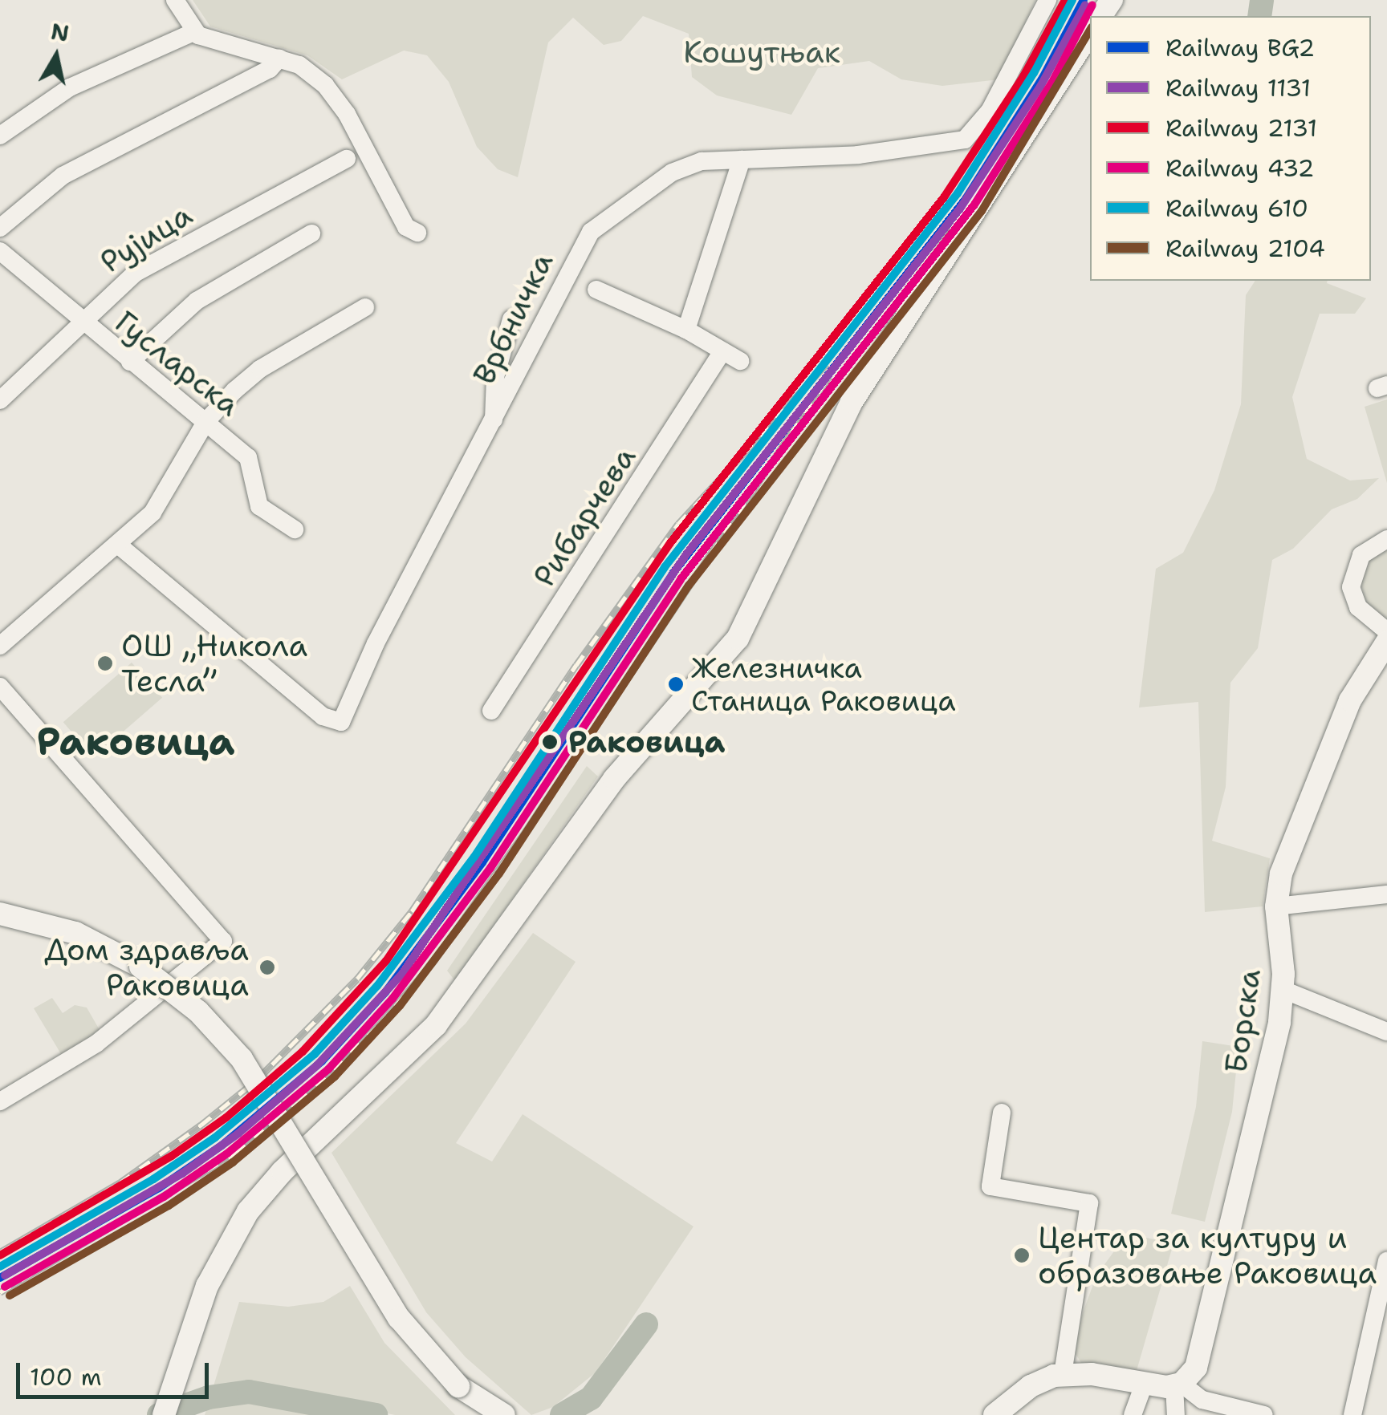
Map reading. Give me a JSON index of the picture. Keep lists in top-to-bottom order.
{
  "streets": {
    "main road": ["Борска"],
    "street": [
      "Рујица",
      "Врбничка",
      "Гусларска",
      "Рибарчева"
    ]
  },
  "crossings": [
    ["Рујица", "Гусларска"]
  ],
  "districts": ["Раковица"],
  "parks": ["Кошутњак"],
  "places": [
    "ОШ „Никола Тесла”",
    "Железничка Станица Раковица",
    "Раковица",
    "Дом здравља Раковица",
    "Центар за културу и образовање Раковица"
  ],
  "lines": [
    "rail line BG2",
    "rail line 2131",
    "rail line 610",
    "rail line 1131",
    "rail line 432",
    "rail line 2104"
  ],
  "legend": [
    "Railway BG2",
    "Railway 1131",
    "Railway 2131",
    "Railway 432",
    "Railway 610",
    "Railway 2104"
  ],
  "scale_bar": "100 m",
  "north": "top"
}
